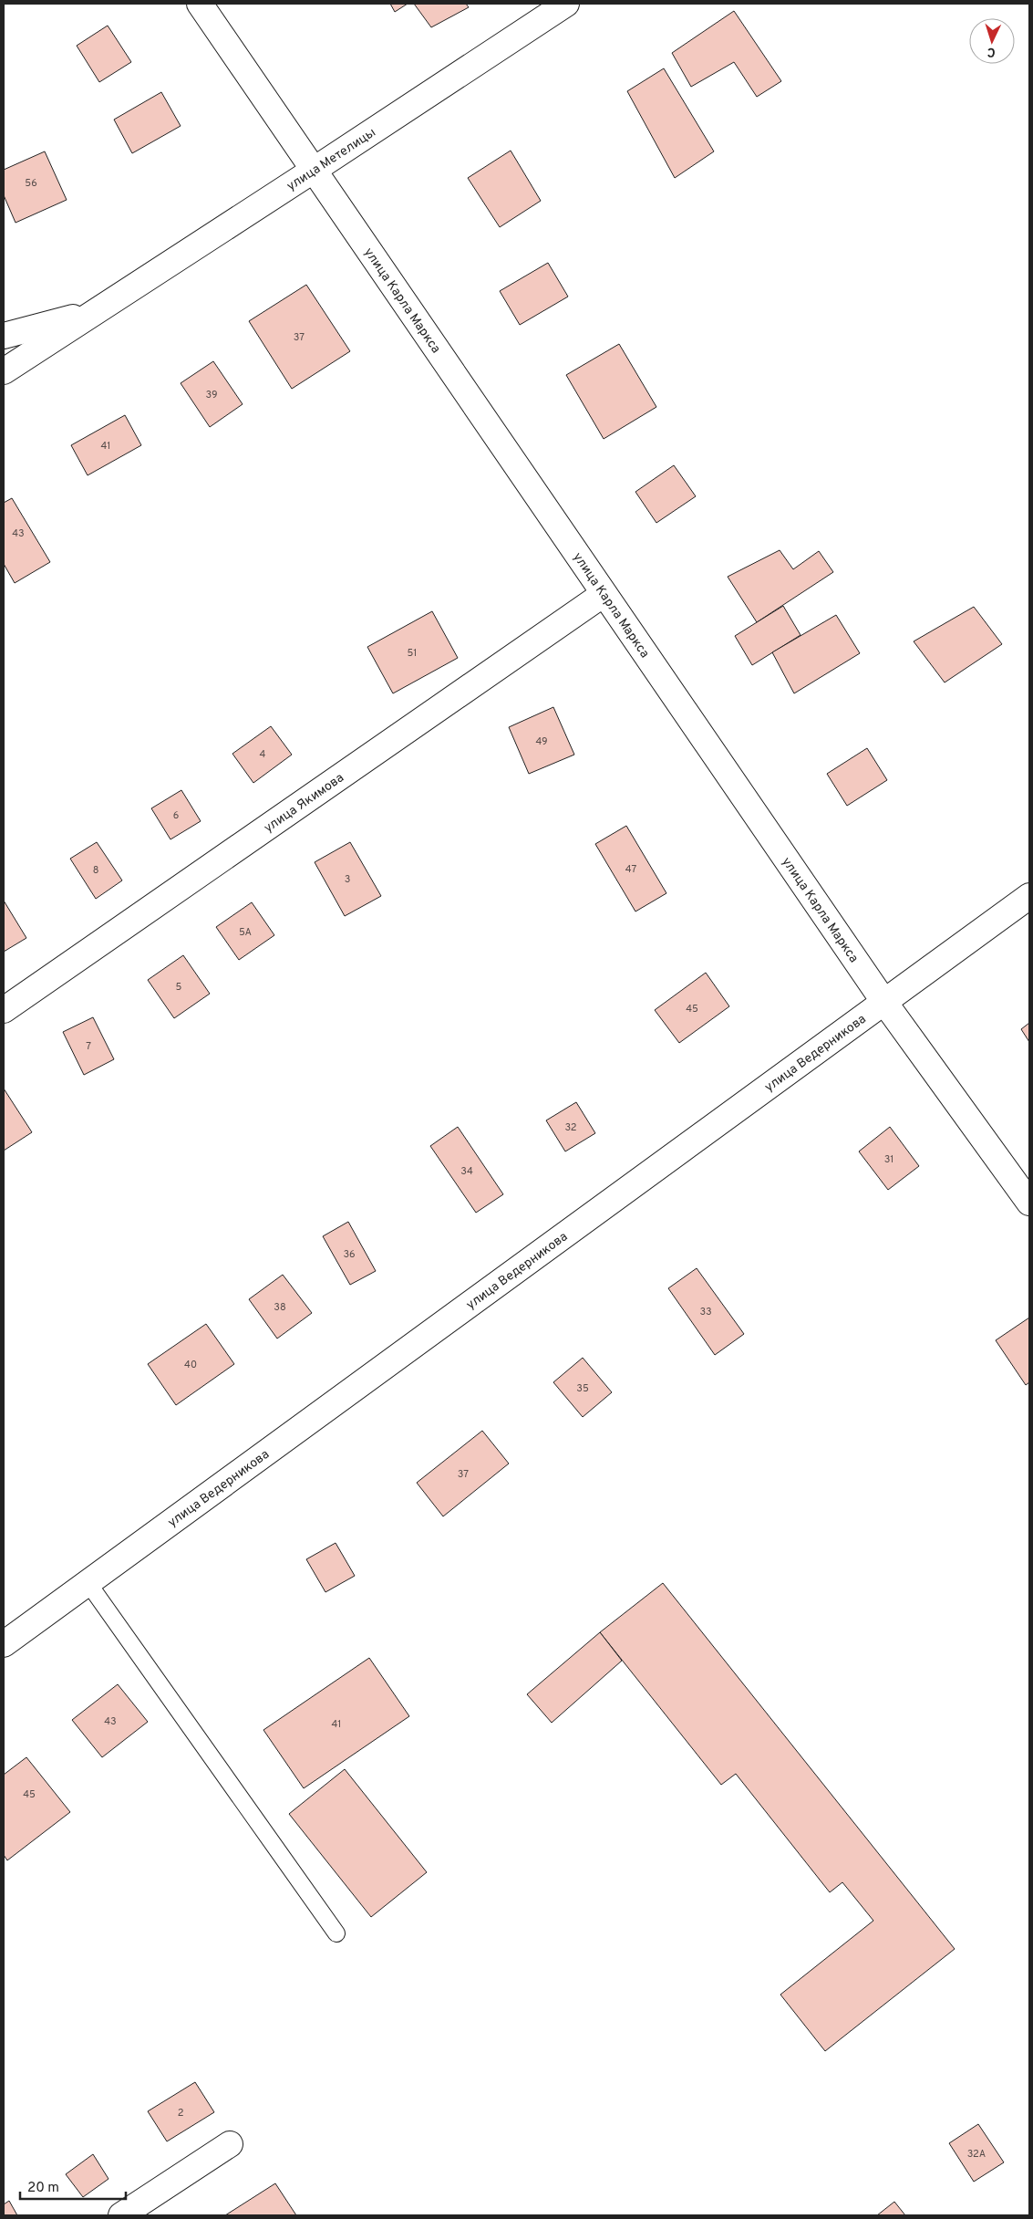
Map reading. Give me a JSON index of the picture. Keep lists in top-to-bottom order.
{
  "streets": {
    "main road": [
      "улица Метелицы",
      "улица Карла Маркса",
      "улица Якимова",
      "улица Ведерникова"
    ]
  },
  "crossings": [
    ["улица Метелицы", "улица Карла Маркса"],
    ["улица Карла Маркса", "улица Якимова"],
    ["улица Карла Маркса", "улица Ведерникова"]
  ],
  "house_numbers": [
    "56",
    "37",
    "39",
    "41",
    "43",
    "51",
    "49",
    "4",
    "6",
    "47",
    "8",
    "3",
    "5А",
    "5",
    "45",
    "7",
    "32",
    "31",
    "34",
    "36",
    "38",
    "33",
    "40",
    "35",
    "37",
    "43",
    "41",
    "45",
    "2",
    "32А"
  ],
  "scale_bar": "20 m",
  "north": "bottom"
}
